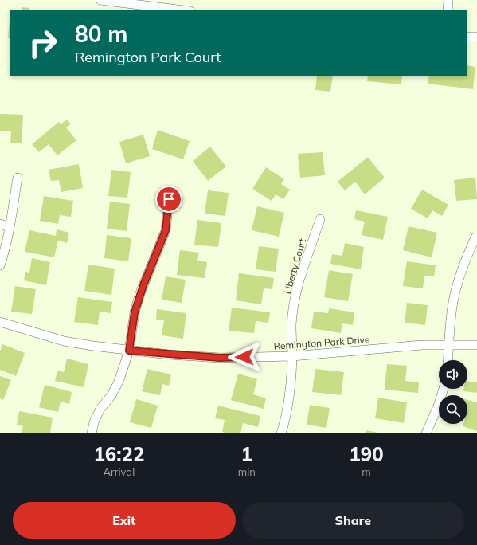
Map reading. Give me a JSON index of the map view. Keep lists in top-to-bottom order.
{
  "streets": {
    "street": ["Liberty Court", "Remington Park Drive"]
  },
  "crossings": [
    ["Liberty Court", "Remington Park Drive"]
  ],
  "page": {
    "turn": ["80 m", "Remington Park Court"],
    "eta": [
      "16:22",
      "Arrival",
      "1",
      "min",
      "190",
      "m"
    ],
    "buttons": ["Exit", "Share"]
  }
}
